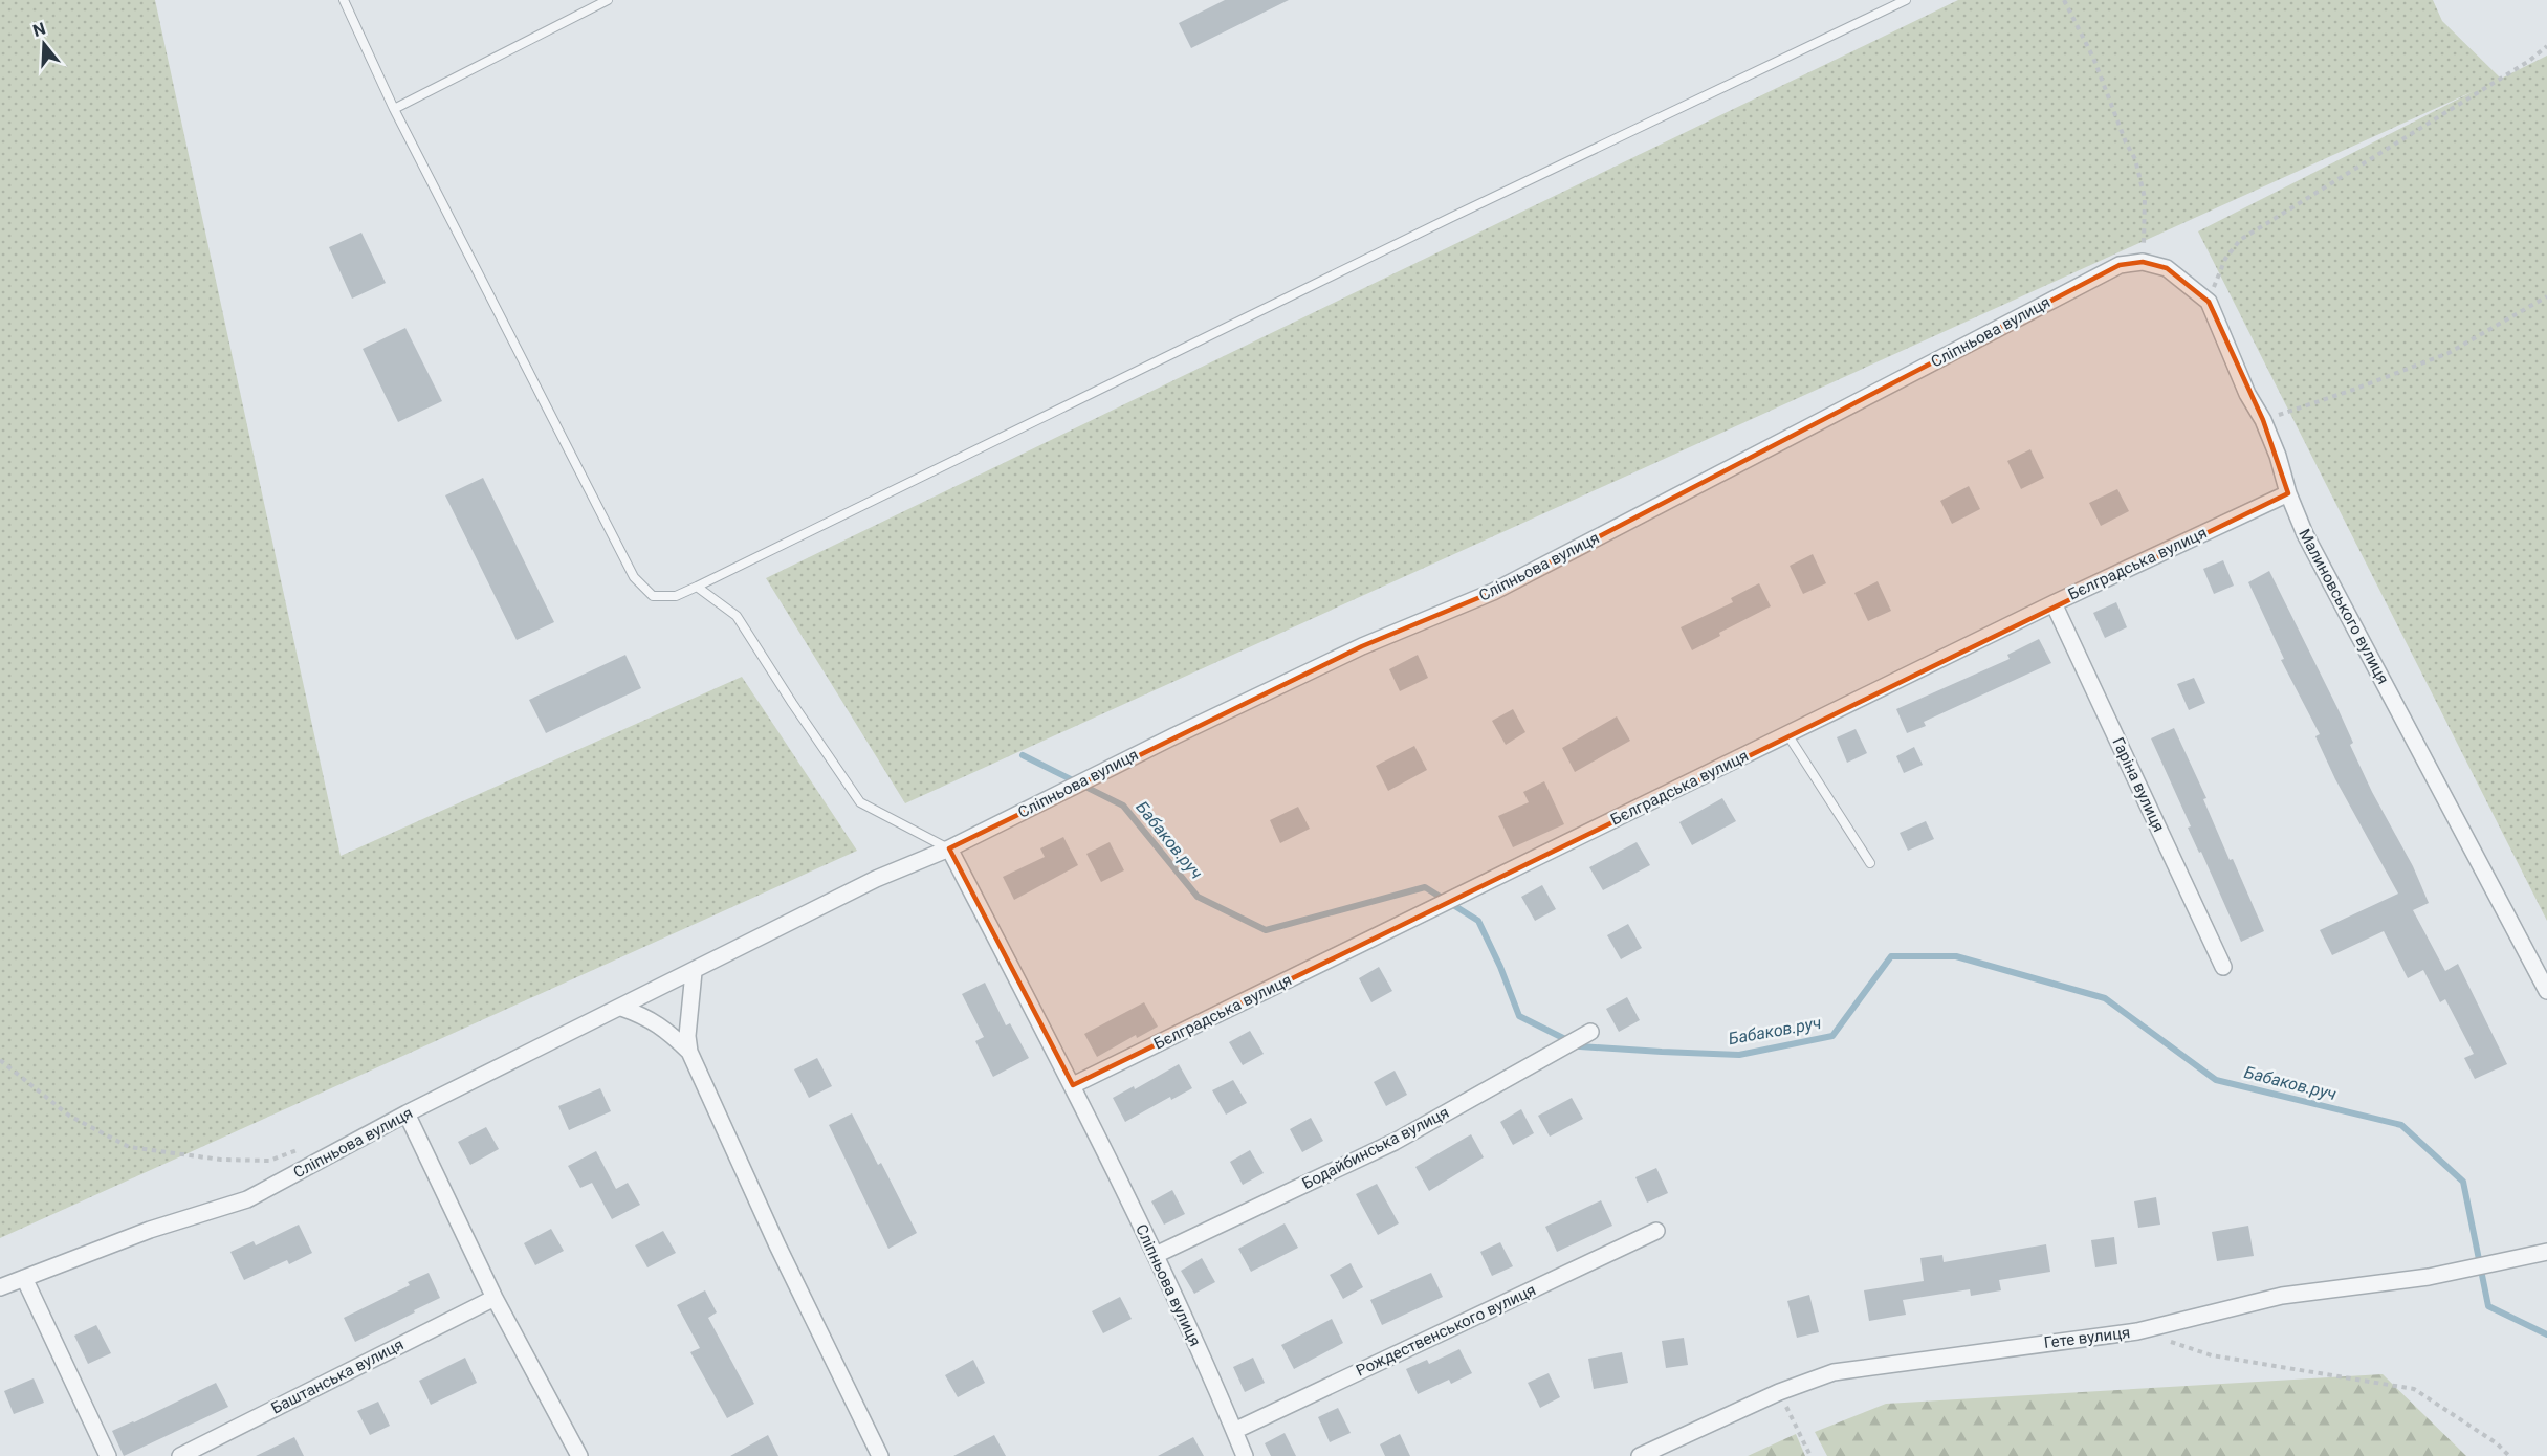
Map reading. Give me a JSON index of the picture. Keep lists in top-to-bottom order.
{
  "streets": {
    "street": [
      "Сліпньова вулиця",
      "Бєлградська вулиця",
      "Малиновського вулиця",
      "Гаріна вулиця",
      "Бодайбинська вулиця",
      "Рождественського вулиця",
      "Гете вулиця",
      "Баштанська вулиця"
    ]
  },
  "crossings": [
    ["Сліпньова вулиця", "Бєлградська вулиця"],
    ["Сліпньова вулиця", "Малиновського вулиця"],
    ["Сліпньова вулиця", "Бодайбинська вулиця"],
    ["Сліпньова вулиця", "Рождественського вулиця"],
    ["Бєлградська вулиця", "Малиновського вулиця"],
    ["Бєлградська вулиця", "Гаріна вулиця"]
  ],
  "water": ["Бабаков.руч"],
  "north": "top"
}
